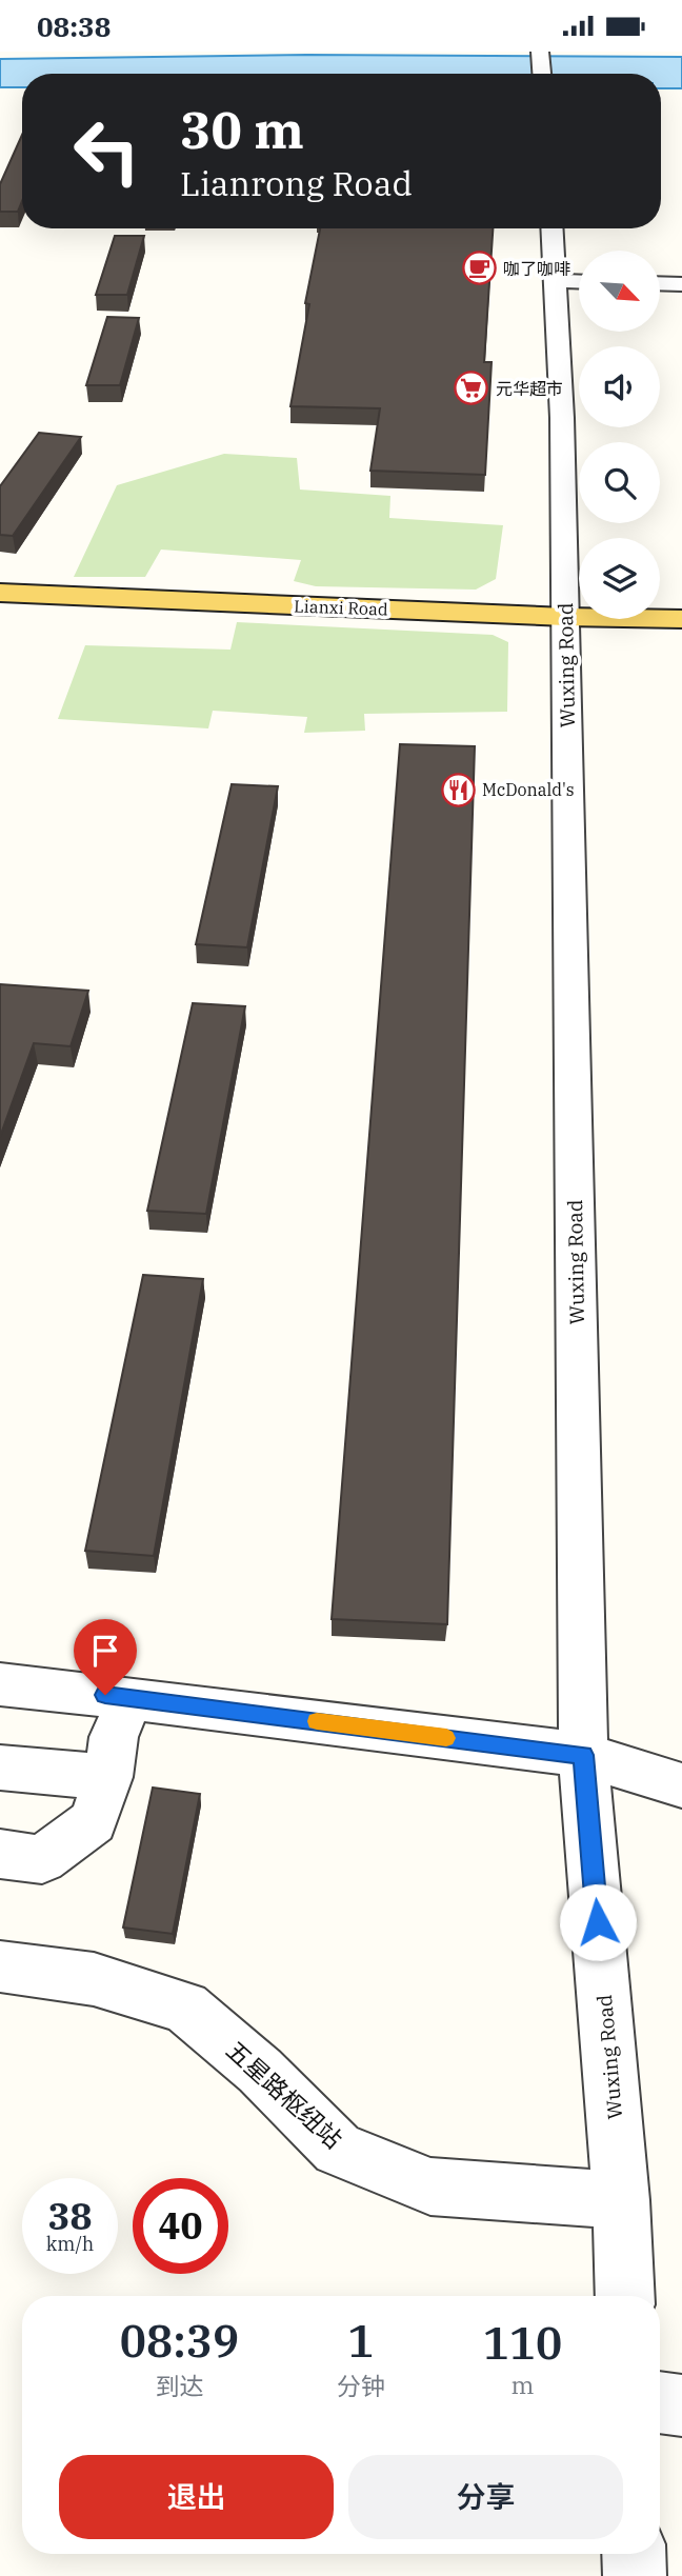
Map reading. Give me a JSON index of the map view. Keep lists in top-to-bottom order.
{
  "streets": {
    "main road": ["Lianxi Road"],
    "street": ["Wuxing Road", "五星路枢纽站"]
  },
  "crossings": [
    ["Lianxi Road", "Wuxing Road"],
    ["Wuxing Road", "五星路枢纽站"]
  ],
  "places": {
    "cafe": ["咖了咖啡"],
    "supermarket": ["元华超市"],
    "restaurant": ["McDonald's"]
  },
  "north": "bottom right",
  "page": {
    "status": "08:38",
    "turn": ["30 m", "Lianrong Road"],
    "speed": "38 km/h",
    "limit": "40",
    "eta": [
      "08:39",
      "到达",
      "1",
      "分钟",
      "110",
      "m"
    ],
    "buttons": ["退出", "分享"]
  }
}
